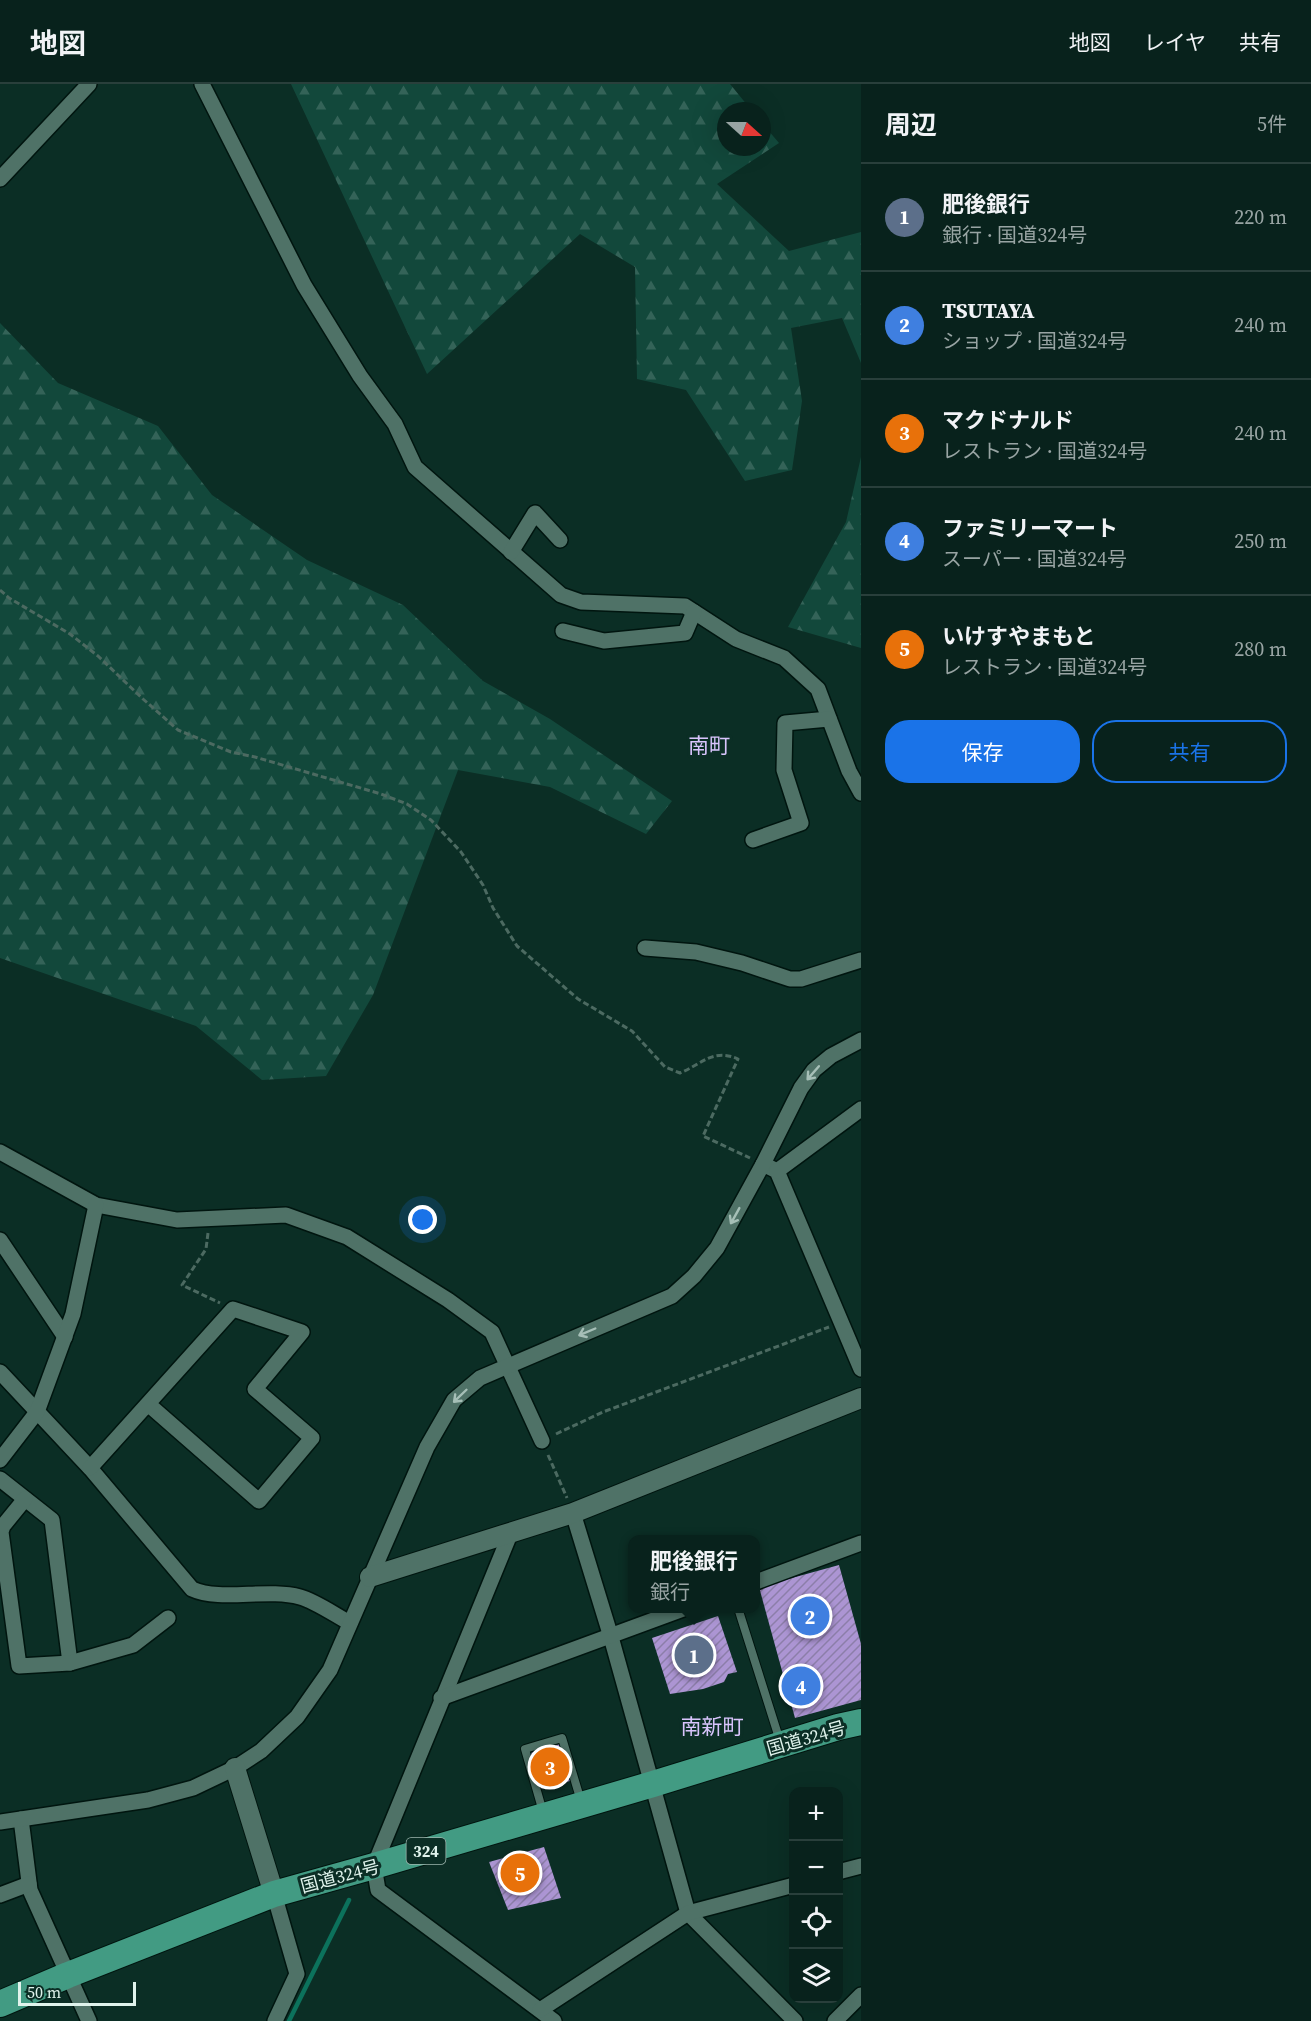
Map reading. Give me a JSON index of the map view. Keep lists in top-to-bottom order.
{
  "streets": {
    "highway": ["国道324号", "324"]
  },
  "districts": ["南町", "南新町"],
  "scale_bar": "50 m",
  "north": "right",
  "page": {
    "header": "地図",
    "nav": ["地図", "レイヤ", "共有"],
    "heading": ["周辺", "5件"],
    "list": [
      {
        "mark": "1",
        "name": "肥後銀行",
        "note": "銀行 · 国道324号",
        "value": "220 m"
      },
      {
        "mark": "2",
        "name": "TSUTAYA",
        "note": "ショップ · 国道324号",
        "value": "240 m"
      },
      {
        "mark": "3",
        "name": "マクドナルド",
        "note": "レストラン · 国道324号",
        "value": "240 m"
      },
      {
        "mark": "4",
        "name": "ファミリーマート",
        "note": "スーパー · 国道324号",
        "value": "250 m"
      },
      {
        "mark": "5",
        "name": "いけすやまもと",
        "note": "レストラン · 国道324号",
        "value": "280 m"
      }
    ],
    "buttons": ["保存", "共有"],
    "popup": ["肥後銀行", "銀行"],
    "pins": [
      "2",
      "1",
      "4",
      "3",
      "5"
    ],
    "map_buttons": ["+", "−"],
    "scale": "50 m"
  }
}
